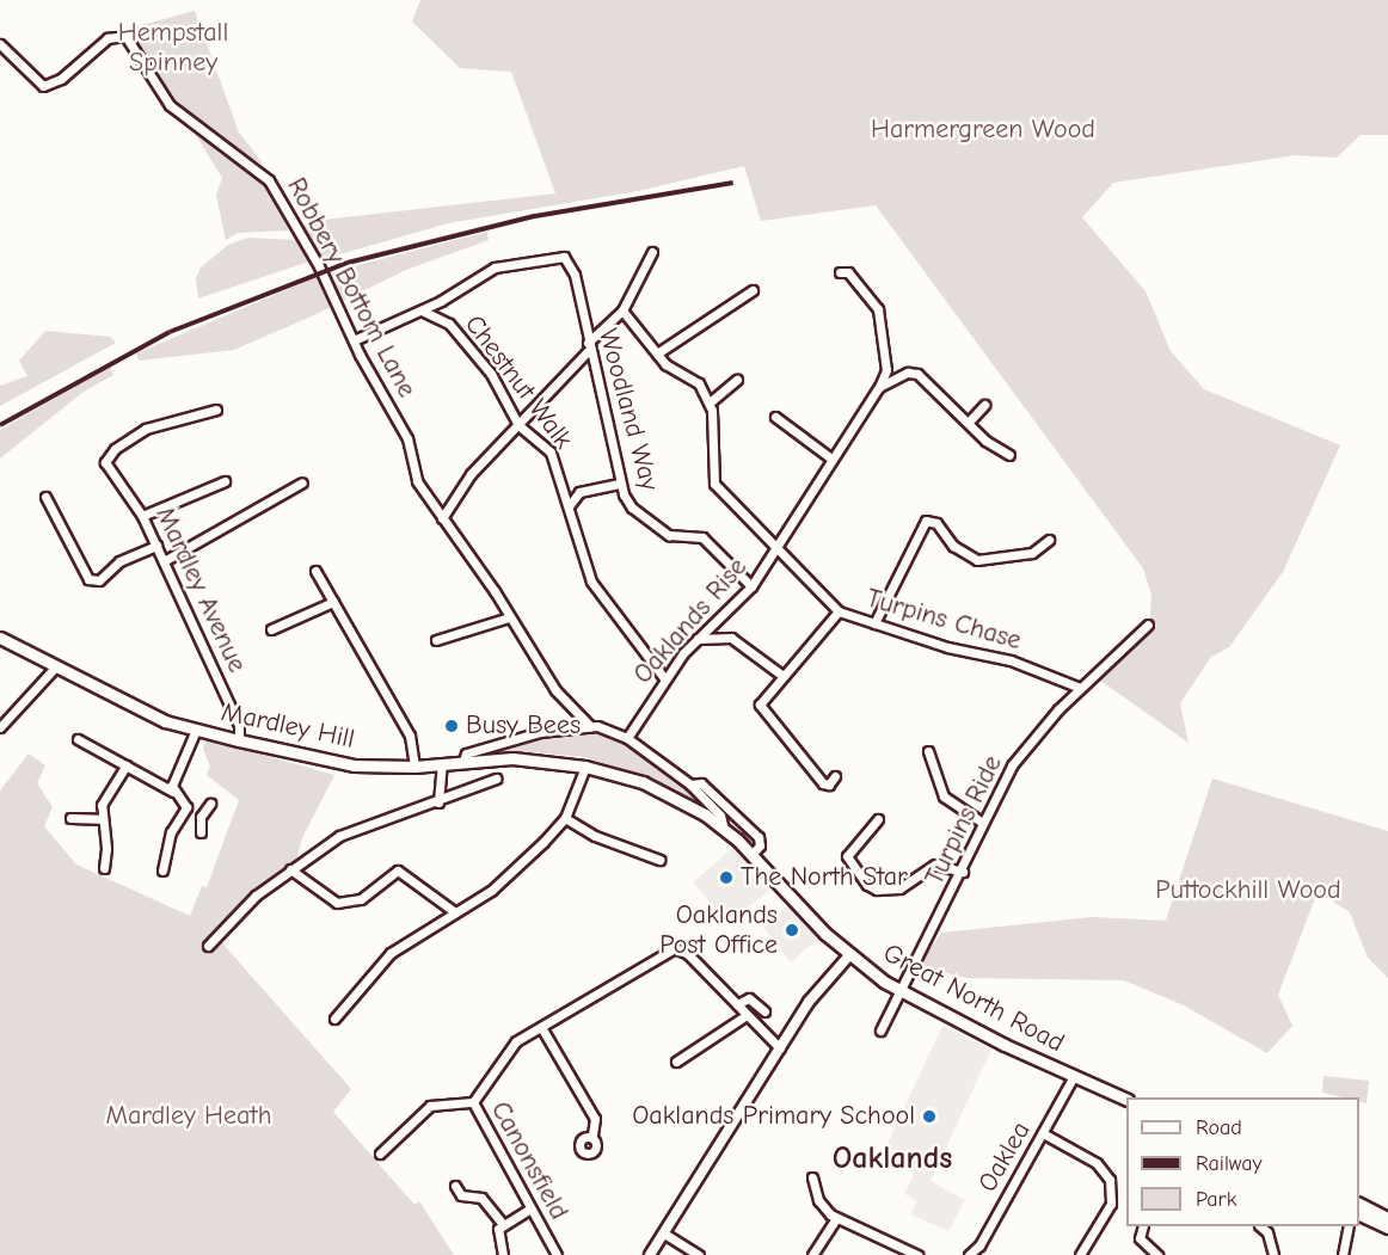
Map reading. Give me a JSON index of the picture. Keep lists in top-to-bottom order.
{
  "streets": {
    "main road": ["Mardley Hill", "Great North Road"],
    "street": [
      "Robbery Bottom Lane",
      "Chestnut Walk",
      "Woodland Way",
      "Mardley Avenue",
      "Turpins Chase",
      "Oaklands Rise",
      "Turpins Ride",
      "Oaklea",
      "Canonsfield"
    ]
  },
  "crossings": [
    ["Chestnut Walk", "Woodland Way"],
    ["Chestnut Walk", "Oaklands Rise"],
    ["Woodland Way", "Oaklands Rise"],
    ["Mardley Avenue", "Mardley Hill"],
    ["Turpins Chase", "Oaklands Rise"],
    ["Turpins Chase", "Turpins Ride"],
    ["Mardley Hill", "Great North Road"],
    ["Turpins Ride", "Great North Road"],
    ["Great North Road", "Oaklea"]
  ],
  "districts": ["Oaklands"],
  "parks": [
    "Hempstall Spinney",
    "Harmergreen Wood",
    "Puttockhill Wood",
    "Mardley Heath"
  ],
  "places": [
    "Busy Bees",
    "The North Star",
    "Oaklands Post Office",
    "Oaklands Primary School"
  ],
  "legend": ["Road", "Railway", "Park"]
}
